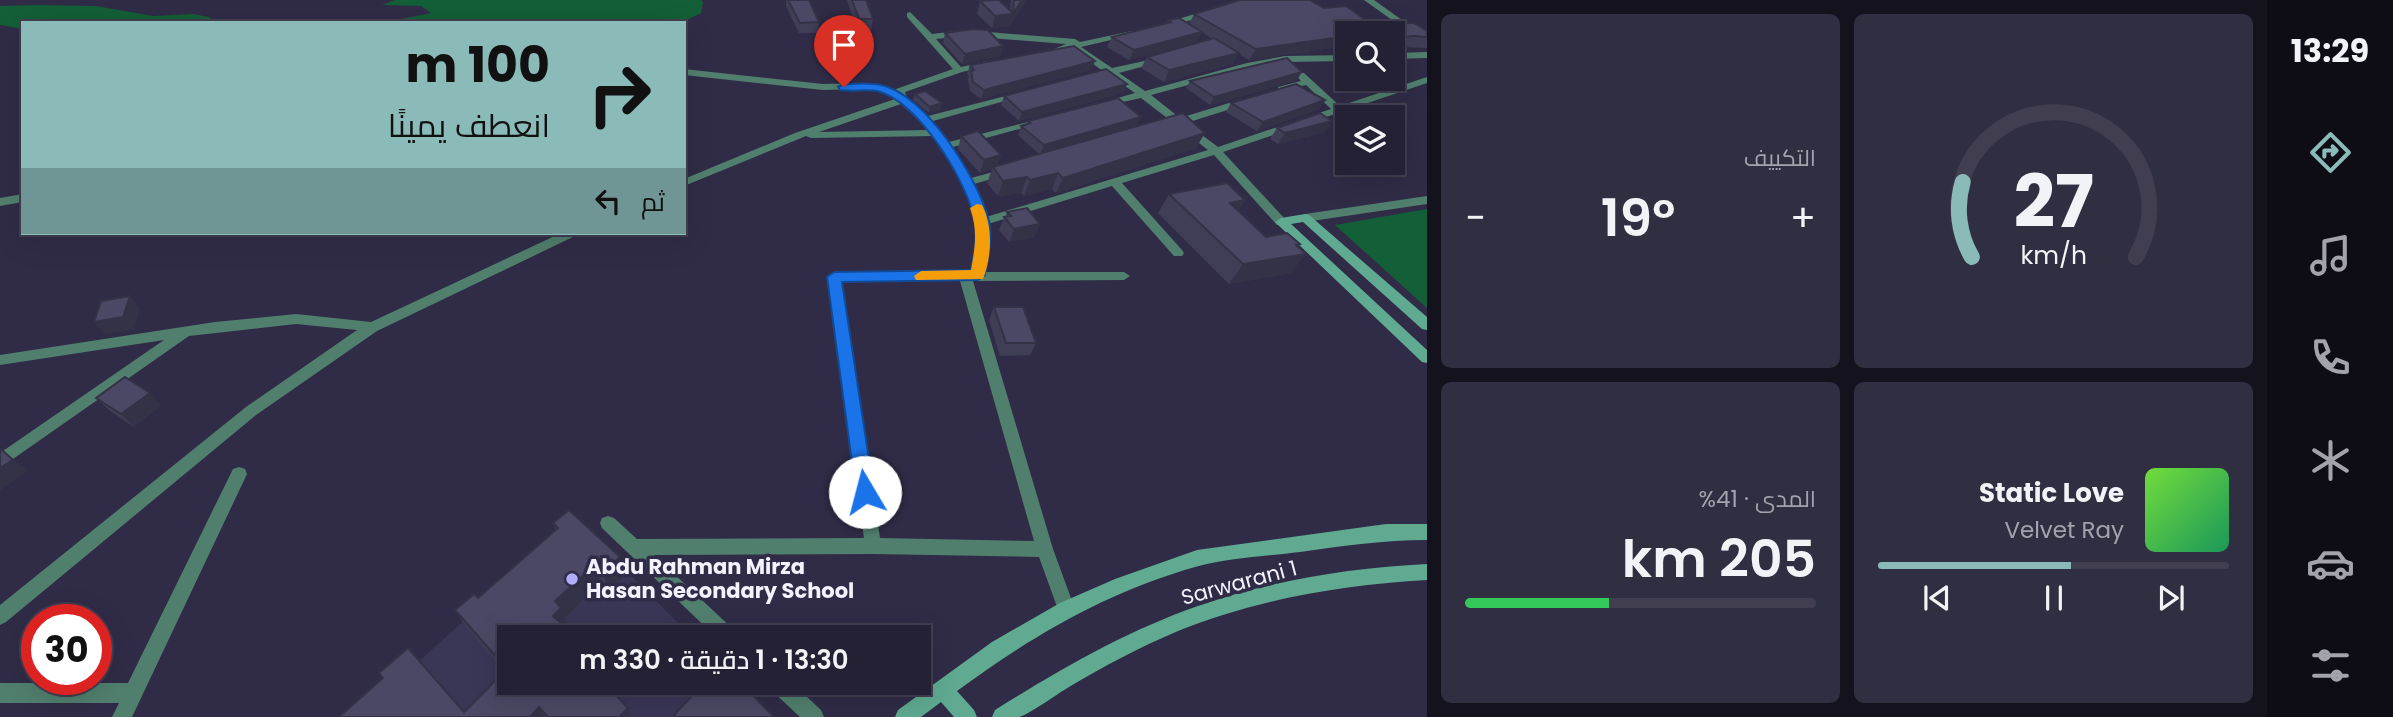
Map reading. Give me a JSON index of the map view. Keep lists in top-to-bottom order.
{
  "streets": {
    "main road": ["Sarwarani 1"]
  },
  "places": ["Abdu Rahman Mirza Hasan Secondary School"],
  "page": {
    "tabs": "13:29",
    "tile": [
      "التكييف",
      ["المدى · 41%", "205 km"]
    ],
    "turn": ["100 m", "انعطف يمينًا"],
    "then": "ثم",
    "heat": ["−", "19°", "+"],
    "song": ["Static Love", "Velvet Ray"],
    "limit": "30",
    "trip": "13:30 · 1 دقيقة · 330 m",
    "gauge": ["27", "km/h"]
  }
}
